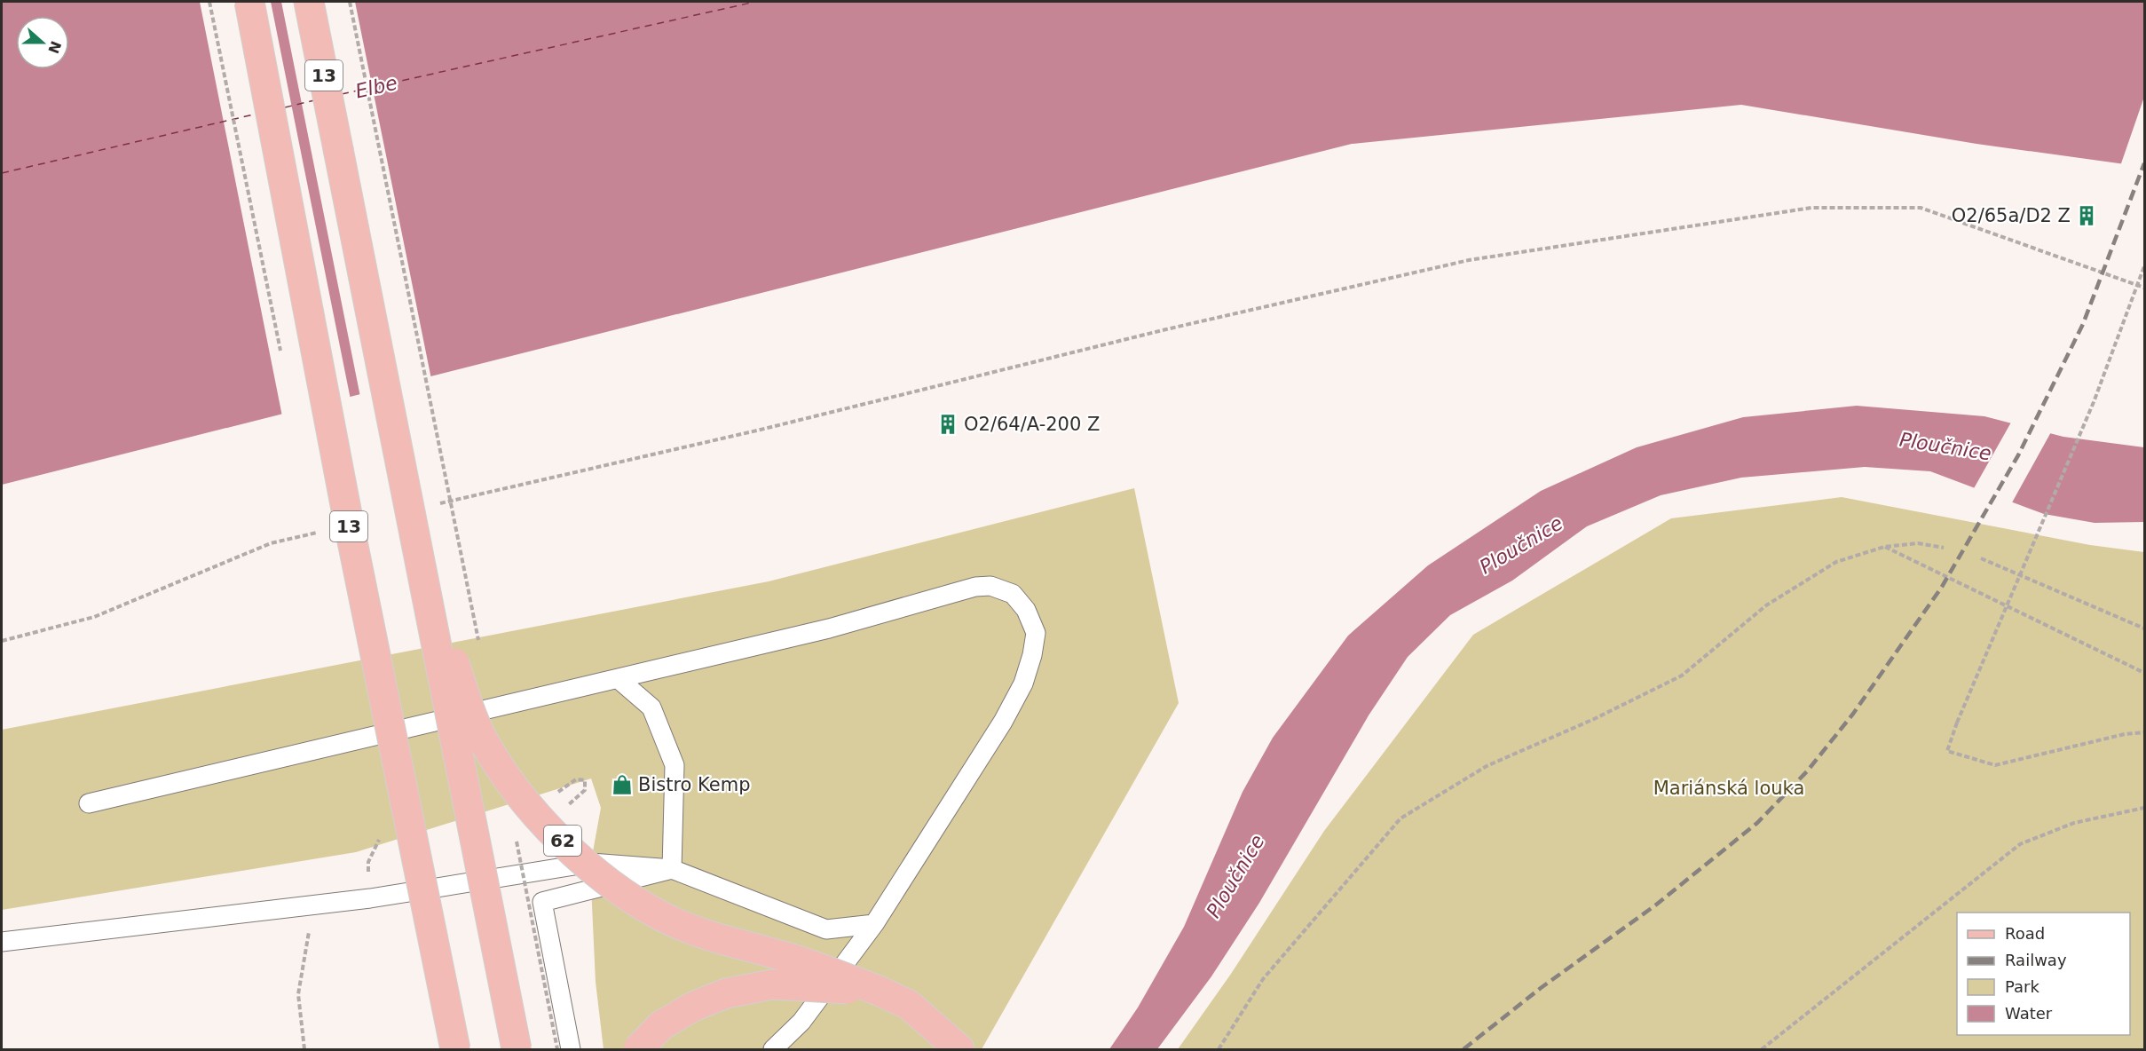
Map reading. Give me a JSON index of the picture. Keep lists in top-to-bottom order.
{
  "streets": {
    "main road": ["13", "62"]
  },
  "crossings": [
    ["13", "62"]
  ],
  "water": ["Elbe", "Ploučnice"],
  "parks": ["Mariánská louka"],
  "places": {
    "building": ["O2/65a/D2 Z", "O2/64/A-200 Z"],
    "shop": ["Bistro Kemp"]
  },
  "legend": [
    "Road",
    "Railway",
    "Park",
    "Water"
  ],
  "north": "right"
}
